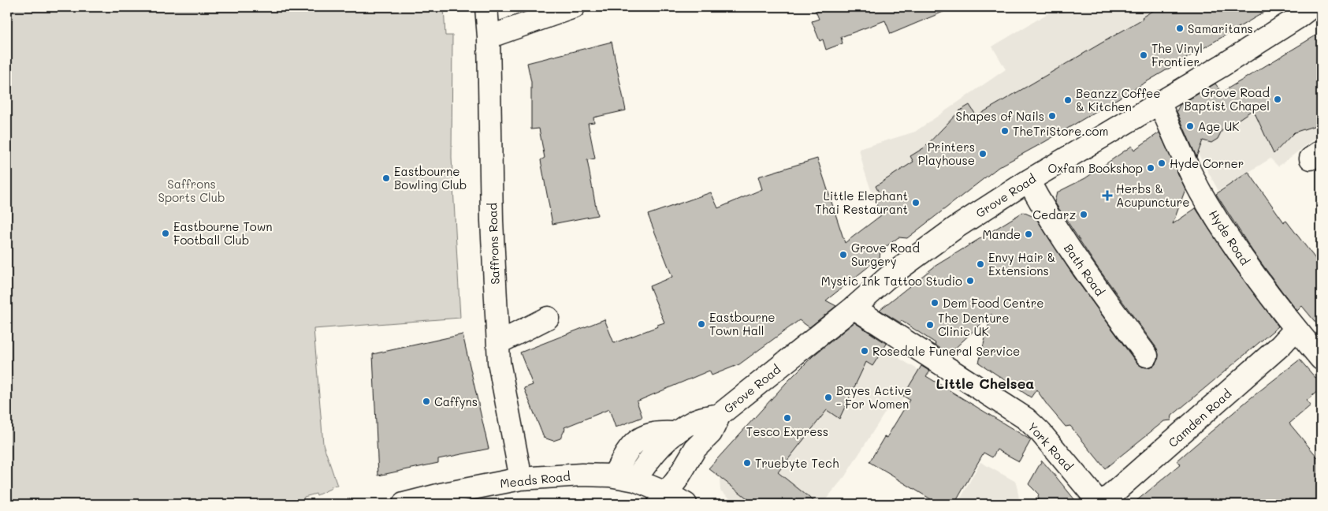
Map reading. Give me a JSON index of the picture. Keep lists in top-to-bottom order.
{
  "streets": {
    "street": [
      "Grove Road",
      "Hyde Road",
      "Saffrons Road",
      "Bath Road",
      "Camden Road",
      "York Road",
      "Meads Road"
    ]
  },
  "crossings": [
    ["Grove Road", "Hyde Road"],
    ["Grove Road", "Bath Road"],
    ["Grove Road", "York Road"],
    ["Grove Road", "Meads Road"],
    ["Hyde Road", "Camden Road"],
    ["Saffrons Road", "Meads Road"],
    ["Camden Road", "York Road"]
  ],
  "districts": ["Little Chelsea"],
  "parks": ["Saffrons Sports Club"],
  "places": {
    "other": [
      "Samaritans",
      "The Vinyl Frontier",
      "Grove Road Baptist Chapel",
      "Beanzz Coffee & Kitchen",
      "Shapes of Nails",
      "Age UK",
      "TheTriStore.com",
      "Printers Playhouse",
      "Hyde Corner",
      "Oxfam Bookshop",
      "Eastbourne Bowling Club",
      "Little Elephant Thai Restaurant",
      "Cedarz",
      "Eastbourne Town Football Club",
      "Mande",
      "Grove Road Surgery",
      "Envy Hair & Extensions",
      "Mystic Ink Tattoo Studio",
      "Dem Food Centre",
      "Eastbourne Town Hall",
      "The Denture Clinic UK",
      "Rosedale Funeral Service",
      "Bayes Active - For Women",
      "Caffyns",
      "Tesco Express",
      "Truebyte Tech"
    ],
    "health": ["Herbs & Acupuncture"]
  }
}
